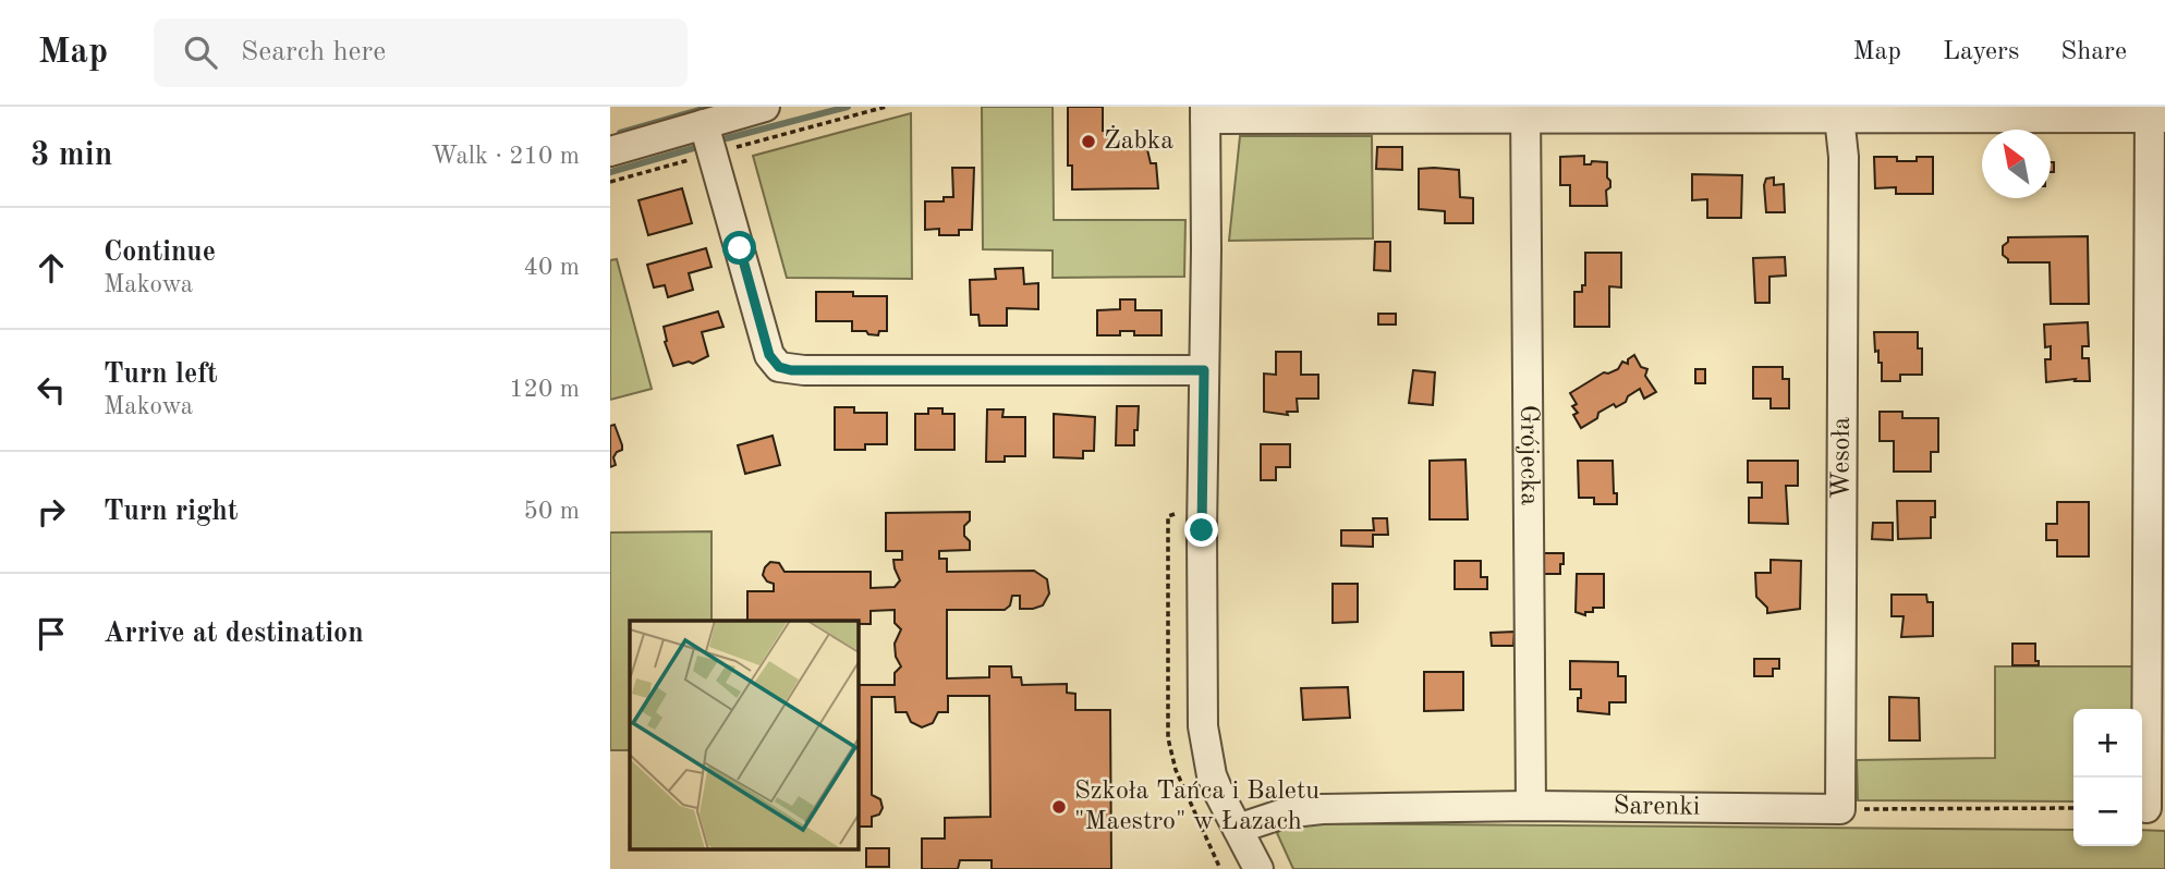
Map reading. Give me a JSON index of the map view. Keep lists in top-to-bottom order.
{
  "streets": {
    "street": ["Grójecka", "Wesoła", "Sarenki"]
  },
  "crossings": [
    ["Grójecka", "Sarenki"],
    ["Wesoła", "Sarenki"]
  ],
  "places": ["Żabka", "Szkoła Tańca i Baletu \"Maestro\" w Łazach"],
  "north": "top left",
  "page": {
    "header": "Map",
    "search": "Search here",
    "nav": ["Map", "Layers", "Share"],
    "heading": ["3 min", "Walk · 210 m"],
    "list": [
      ["Continue", "Makowa", "40 m"],
      ["Turn left", "Makowa", "120 m"],
      ["Turn right", "50 m"],
      "Arrive at destination"
    ],
    "map_buttons": ["+", "−"]
  }
}
